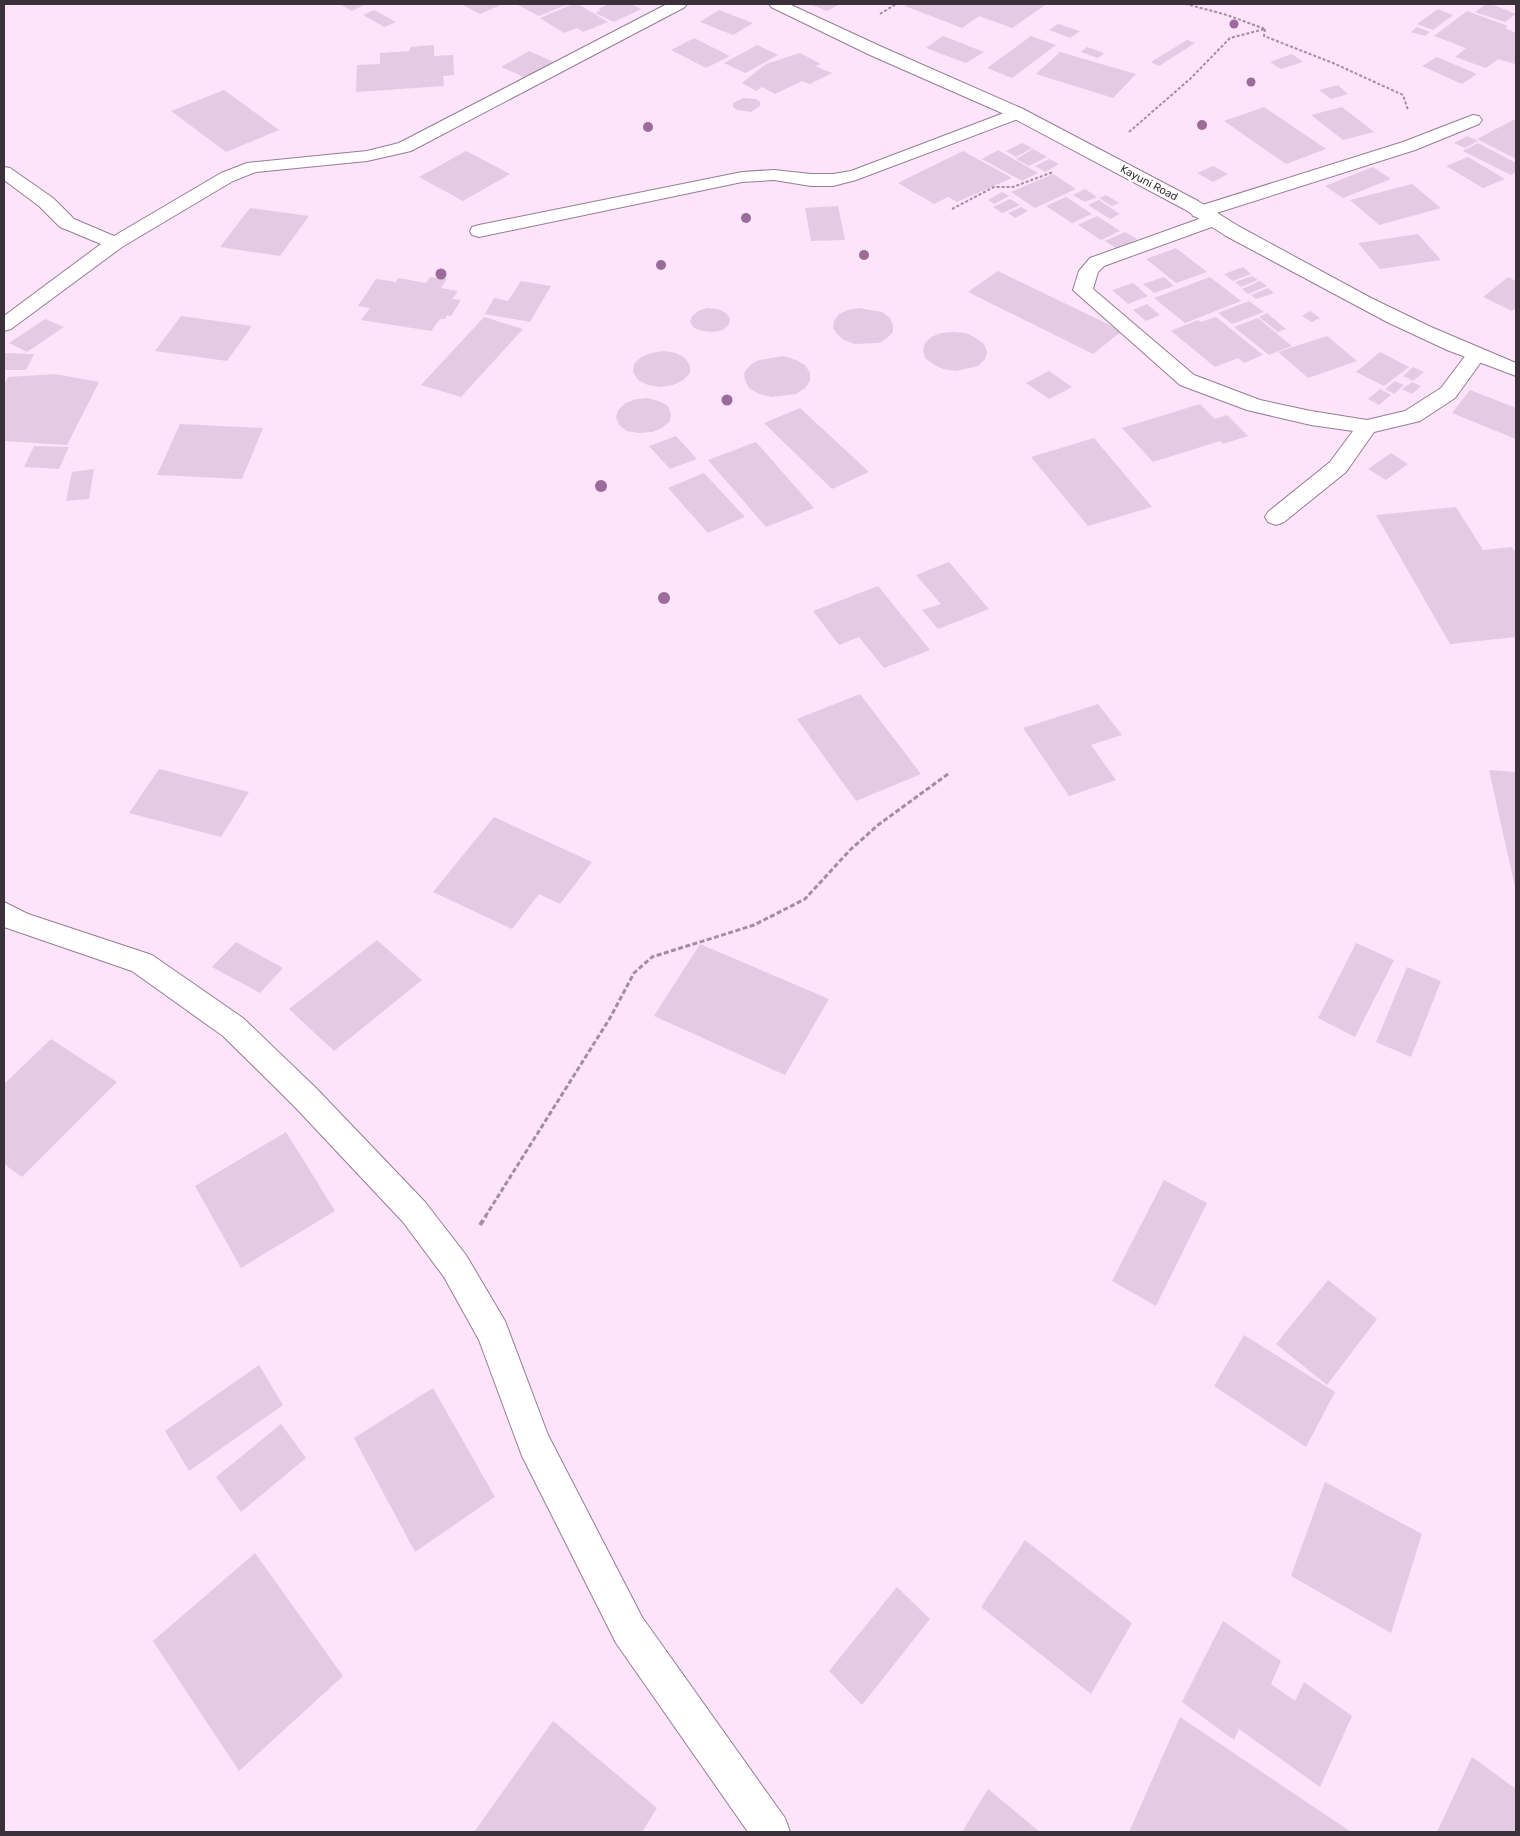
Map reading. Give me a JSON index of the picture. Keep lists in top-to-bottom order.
{
  "streets": {
    "street": ["Kayuni Road"]
  }
}
